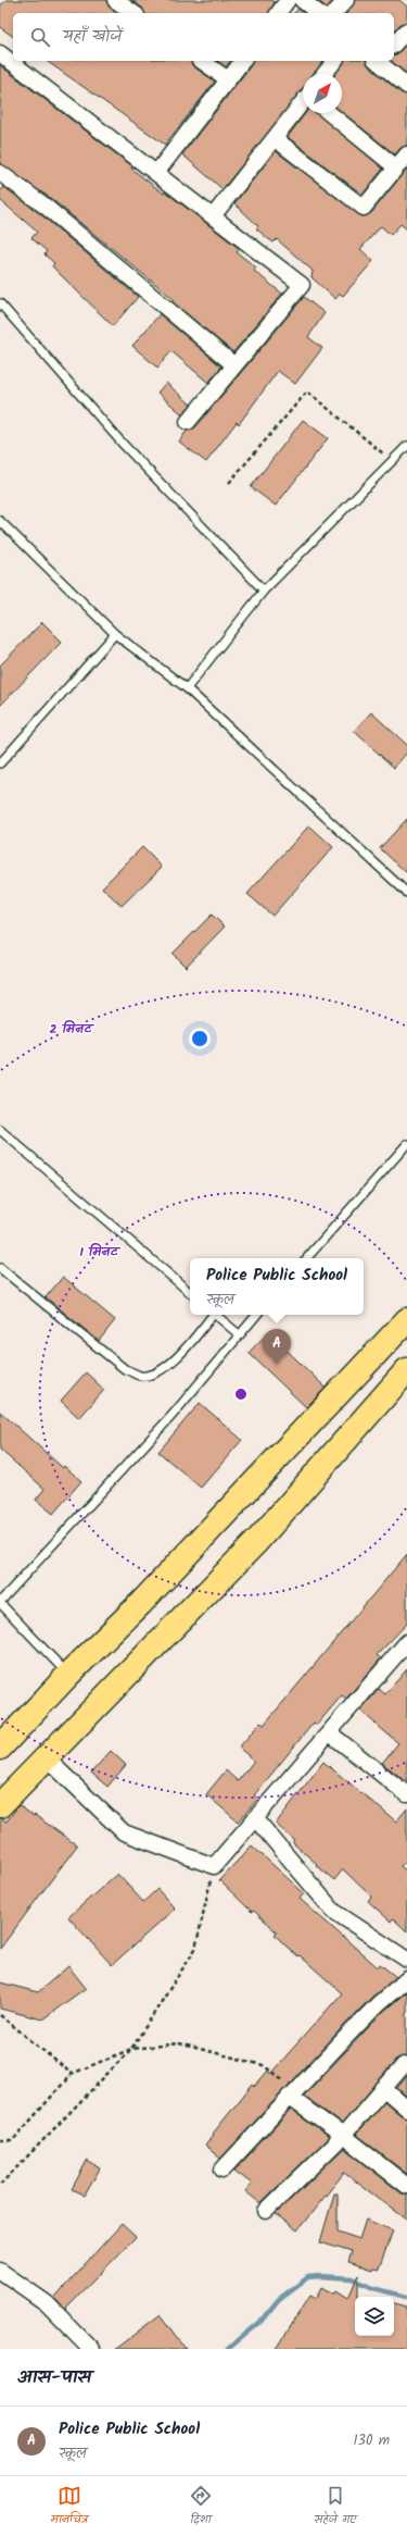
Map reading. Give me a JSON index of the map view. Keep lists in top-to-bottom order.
{
  "north": "top right",
  "page": {
    "search": "यहाँ खोजें",
    "popup": ["Police Public School", "स्कूल"],
    "pins": "A",
    "heading": "आस-पास",
    "list": [
      {
        "mark": "A",
        "name": "Police Public School",
        "note": "स्कूल",
        "value": "130 m"
      }
    ],
    "nav": ["मानचित्र", "दिशा", "सहेजे गए"]
  },
  "rings": ["2 मिनट", "1 मिनट"]
}
